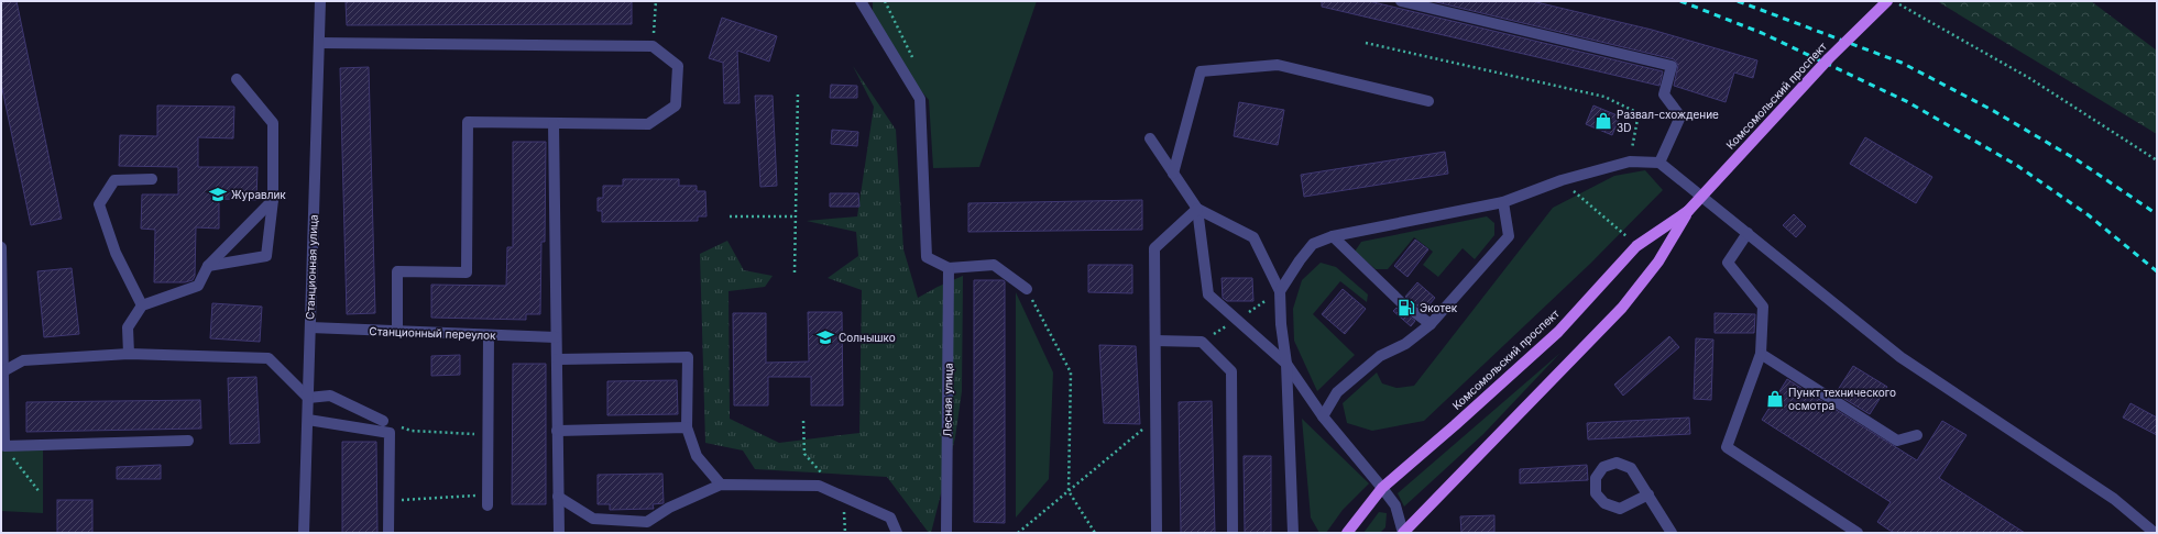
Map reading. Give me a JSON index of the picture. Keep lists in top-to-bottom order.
{
  "streets": {
    "main road": ["Комсомольский проспект"],
    "street": ["Станционная улица", "Станционный переулок", "Лесная улица"]
  },
  "crossings": [
    ["Станционная улица", "Станционный переулок"]
  ],
  "places": {
    "shop": ["Развал-схождение 3D", "Пункт технического осмотра"],
    "school or university": ["Журавлик", "Солнышко"],
    "fuel station": ["Экотек"]
  }
}
